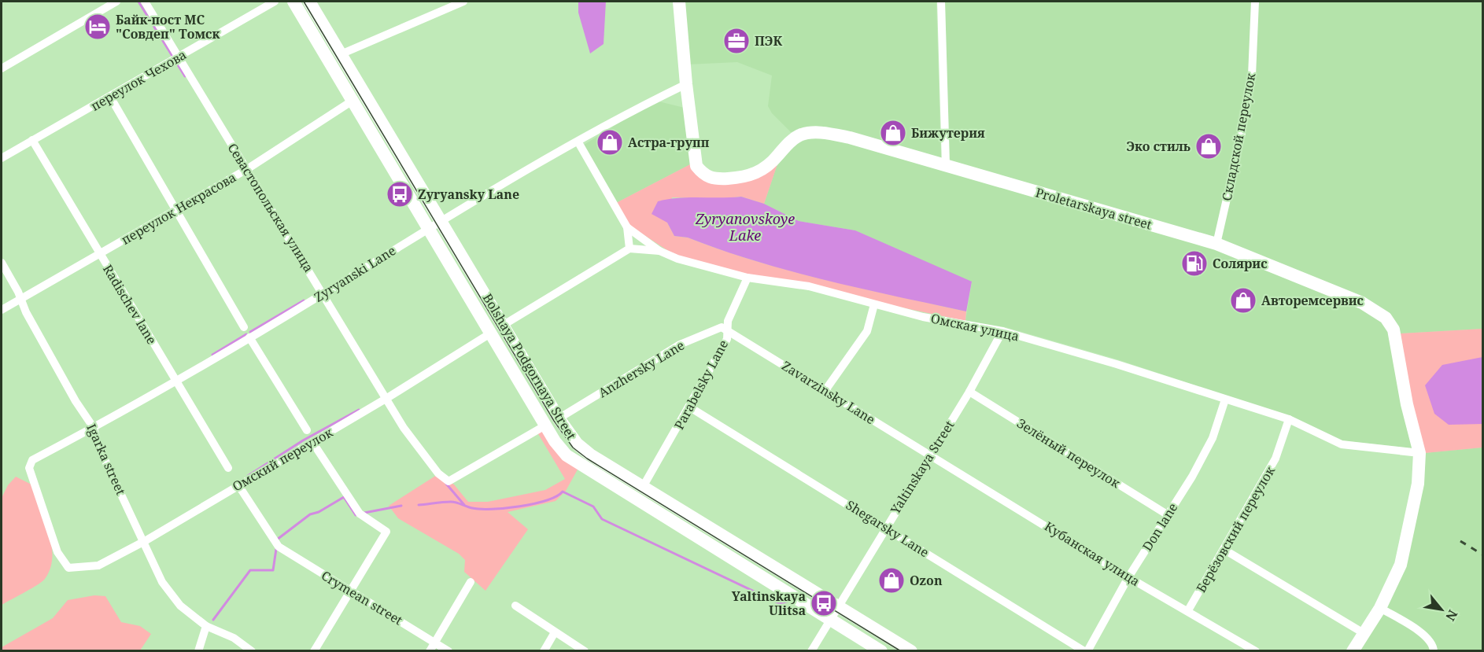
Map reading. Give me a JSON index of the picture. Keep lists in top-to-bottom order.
{
  "streets": {
    "main road": ["Proletarskaya street", "Bolshaya Podgornaya Street"],
    "street": [
      "переулок Чехова",
      "Складской переулок",
      "Севастопольская улица",
      "переулок Некрасова",
      "Zyryanski Lane",
      "Radischev lane",
      "Омская улица",
      "Anzhersky Lane",
      "Parabelsky Lane",
      "Zavarzinsky Lane",
      "Зелёный переулок",
      "Igarka street",
      "Омский переулок",
      "Yaltinskaya Street",
      "Don lane",
      "Shegarsky Lane",
      "Берёзовский переулок",
      "Кубанская улица",
      "Crymean street"
    ]
  },
  "crossings": [
    ["переулок Чехова", "Севастопольская улица"],
    ["переулок Чехова", "Radischev lane"],
    ["Складской переулок", "Proletarskaya street"],
    ["Севастопольская улица", "переулок Некрасова"],
    ["Севастопольская улица", "Zyryanski Lane"],
    ["Севастопольская улица", "Bolshaya Podgornaya Street"],
    ["Севастопольская улица", "Омский переулок"],
    ["переулок Некрасова", "Radischev lane"],
    ["переулок Некрасова", "Bolshaya Podgornaya Street"],
    ["переулок Некрасова", "Igarka street"],
    ["Proletarskaya street", "Омская улица"],
    ["Zyryanski Lane", "Radischev lane"],
    ["Zyryanski Lane", "Омская улица"],
    ["Zyryanski Lane", "Bolshaya Podgornaya Street"],
    ["Zyryanski Lane", "Igarka street"],
    ["Zyryanski Lane", "Омский переулок"],
    ["Омская улица", "Parabelsky Lane"],
    ["Омская улица", "Yaltinskaya Street"],
    ["Омская улица", "Don lane"],
    ["Омская улица", "Берёзовский переулок"],
    ["Bolshaya Podgornaya Street", "Anzhersky Lane"],
    ["Bolshaya Podgornaya Street", "Parabelsky Lane"],
    ["Bolshaya Podgornaya Street", "Омский переулок"],
    ["Bolshaya Podgornaya Street", "Yaltinskaya Street"],
    ["Anzhersky Lane", "Parabelsky Lane"],
    ["Anzhersky Lane", "Zavarzinsky Lane"],
    ["Parabelsky Lane", "Zavarzinsky Lane"],
    ["Parabelsky Lane", "Shegarsky Lane"],
    ["Zavarzinsky Lane", "Yaltinskaya Street"],
    ["Zavarzinsky Lane", "Кубанская улица"],
    ["Зелёный переулок", "Yaltinskaya Street"],
    ["Зелёный переулок", "Don lane"],
    ["Igarka street", "Омский переулок"],
    ["Омский переулок", "Crymean street"],
    ["Yaltinskaya Street", "Shegarsky Lane"],
    ["Yaltinskaya Street", "Кубанская улица"],
    ["Don lane", "Shegarsky Lane"],
    ["Don lane", "Кубанская улица"],
    ["Берёзовский переулок", "Кубанская улица"]
  ],
  "water": ["Zyryanovskoye Lake"],
  "places": {
    "hotel": ["Байк-пост MC \"Совдеп\" Томск"],
    "office": ["ПЭК"],
    "shop": [
      "Бижутерия",
      "Астра-групп",
      "Эко стиль",
      "Авторемсервис",
      "Ozon"
    ],
    "bus stop": ["Zyryansky Lane", "Yaltinskaya Ulitsa"],
    "fuel station": ["Солярис"]
  },
  "north": "bottom right"
}
